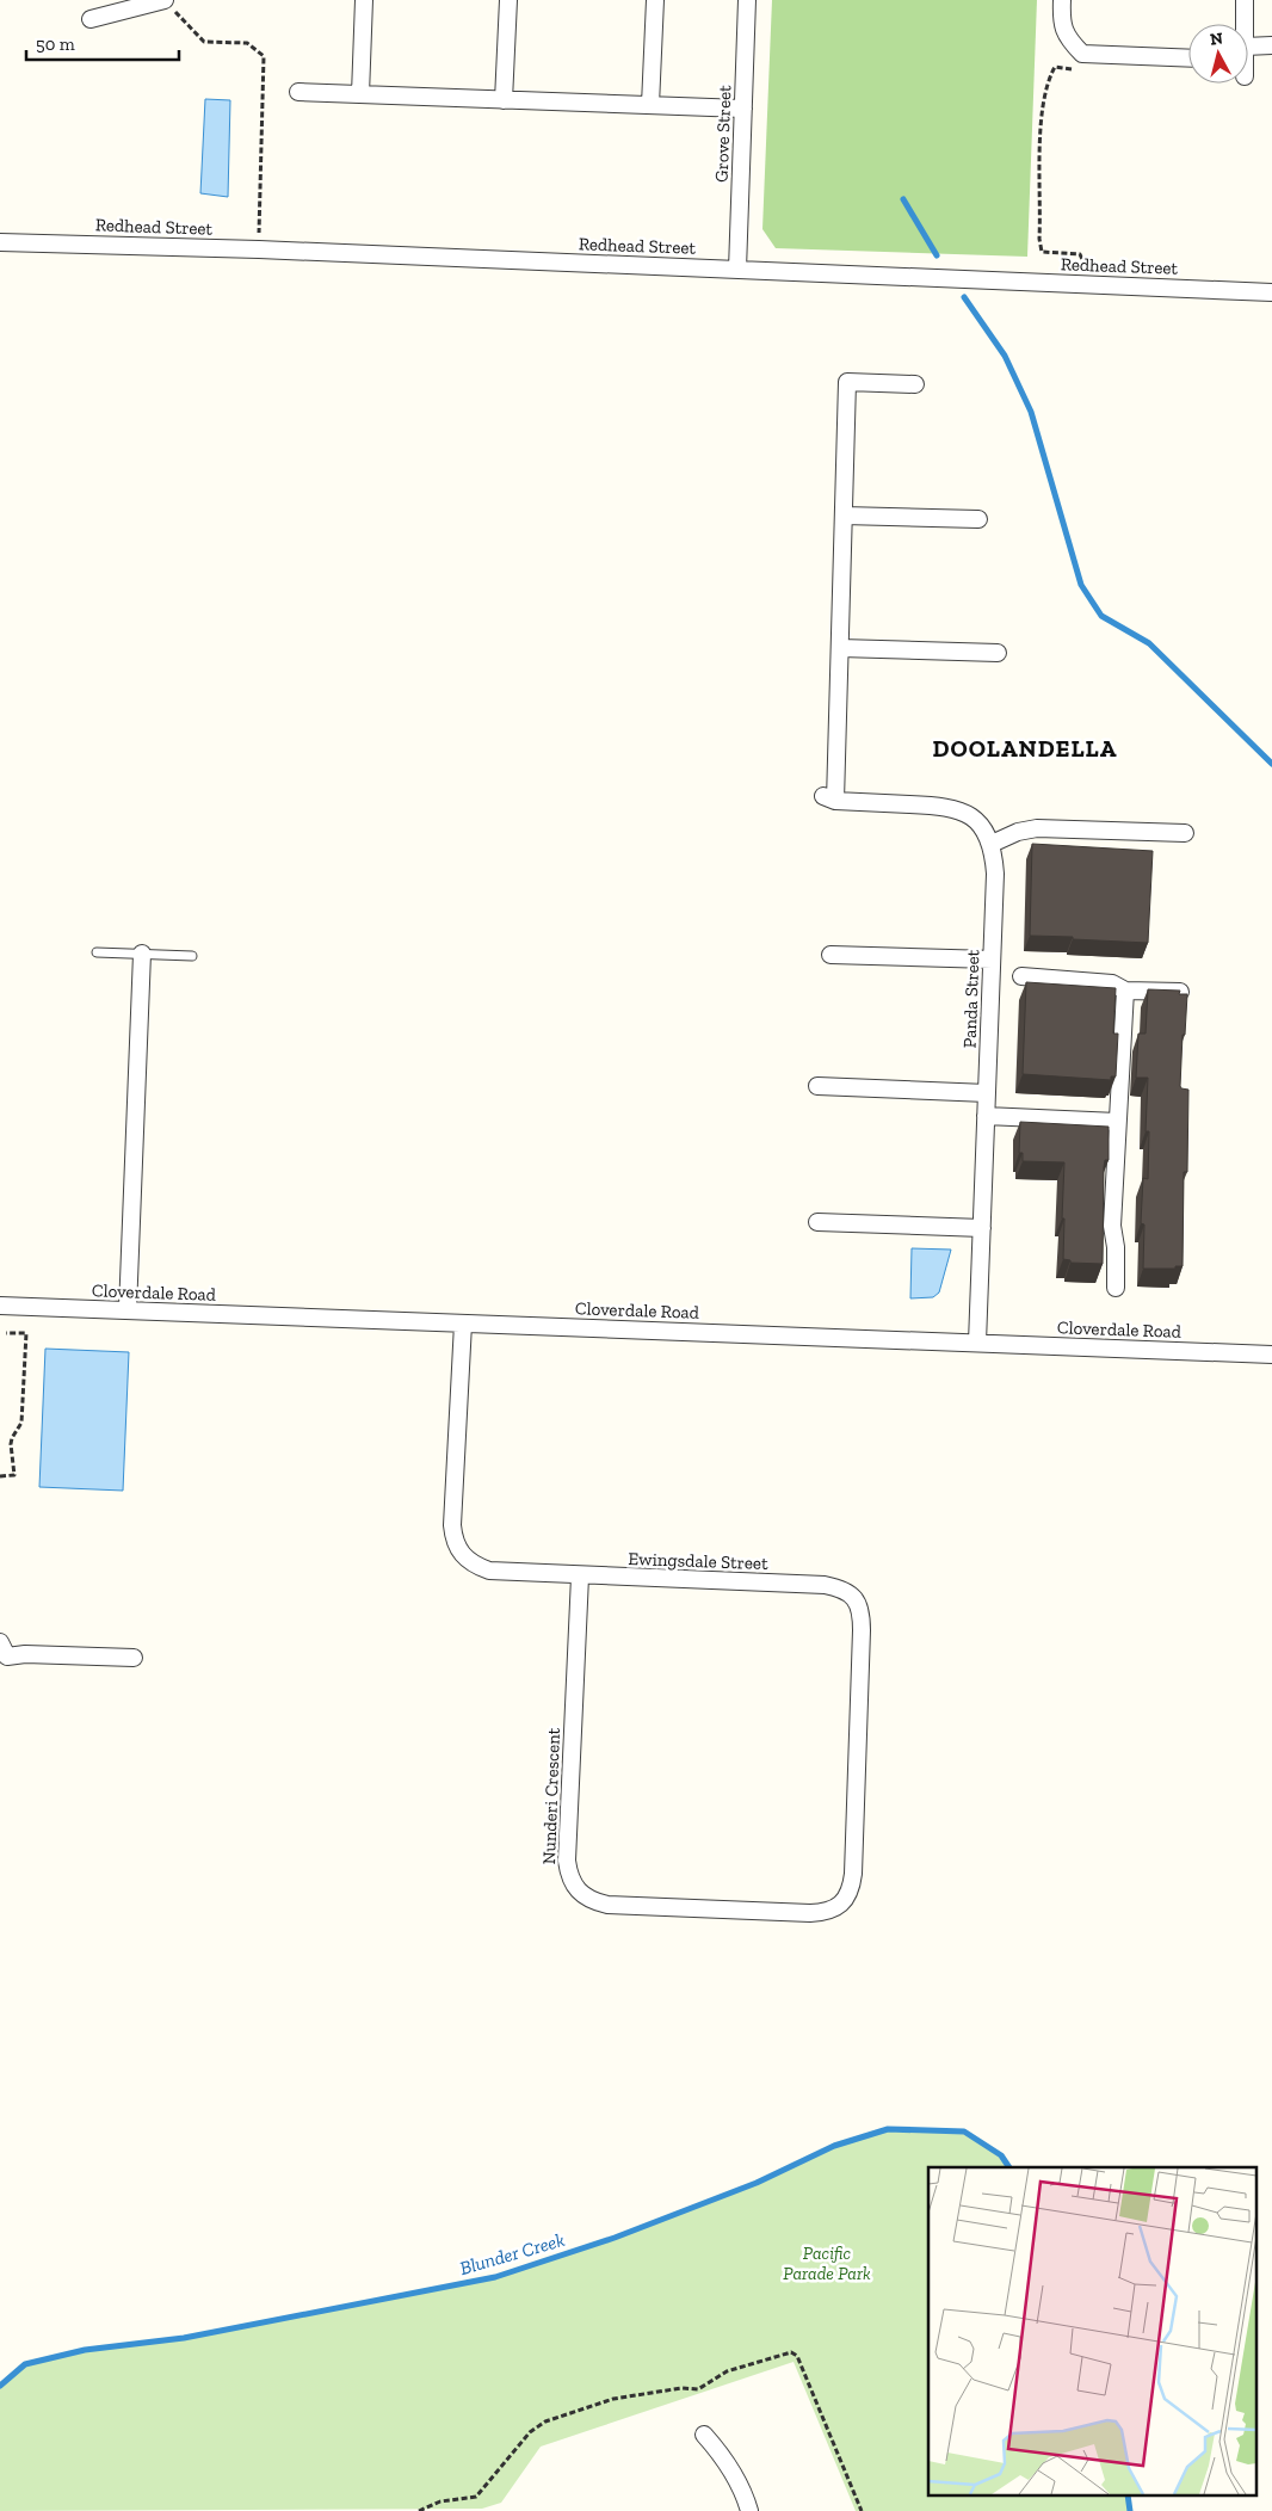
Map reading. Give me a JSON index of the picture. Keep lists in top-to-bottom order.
{
  "streets": {
    "street": [
      "Grove Street",
      "Redhead Street",
      "Panda Street",
      "Cloverdale Road",
      "Ewingsdale Street",
      "Nunderi Crescent"
    ]
  },
  "crossings": [
    ["Grove Street", "Redhead Street"],
    ["Panda Street", "Cloverdale Road"],
    ["Cloverdale Road", "Ewingsdale Street"],
    ["Ewingsdale Street", "Nunderi Crescent"]
  ],
  "districts": ["DOOLANDELLA"],
  "water": ["Blunder Creek"],
  "parks": ["Pacific Parade Park"],
  "scale_bar": "50 m",
  "north": "top"
}
